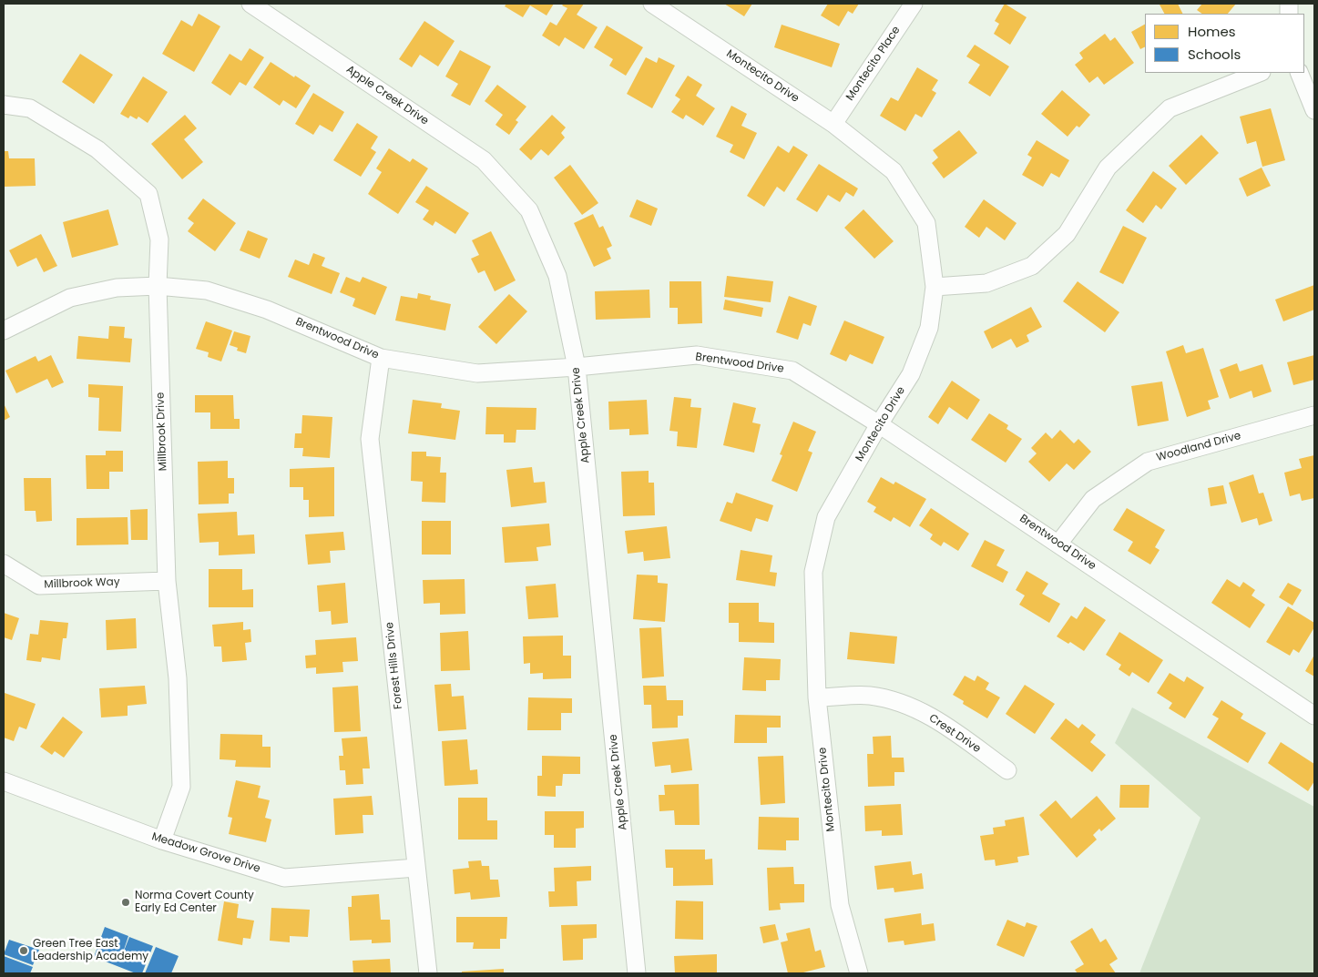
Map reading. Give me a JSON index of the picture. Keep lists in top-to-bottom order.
{
  "streets": {
    "street": [
      "Montecito Place",
      "Montecito Drive",
      "Apple Creek Drive",
      "Brentwood Drive",
      "Millbrook Drive",
      "Woodland Drive",
      "Millbrook Way",
      "Forest Hills Drive",
      "Crest Drive",
      "Meadow Grove Drive"
    ]
  },
  "crossings": [
    ["Montecito Place", "Montecito Drive"],
    ["Montecito Drive", "Brentwood Drive"],
    ["Montecito Drive", "Crest Drive"],
    ["Apple Creek Drive", "Brentwood Drive"],
    ["Brentwood Drive", "Millbrook Drive"],
    ["Brentwood Drive", "Woodland Drive"],
    ["Brentwood Drive", "Forest Hills Drive"],
    ["Millbrook Drive", "Millbrook Way"],
    ["Millbrook Drive", "Meadow Grove Drive"],
    ["Forest Hills Drive", "Meadow Grove Drive"]
  ],
  "places": ["Norma Covert County Early Ed Center", "Green Tree East Leadership Academy"],
  "legend": ["Homes", "Schools"]
}
